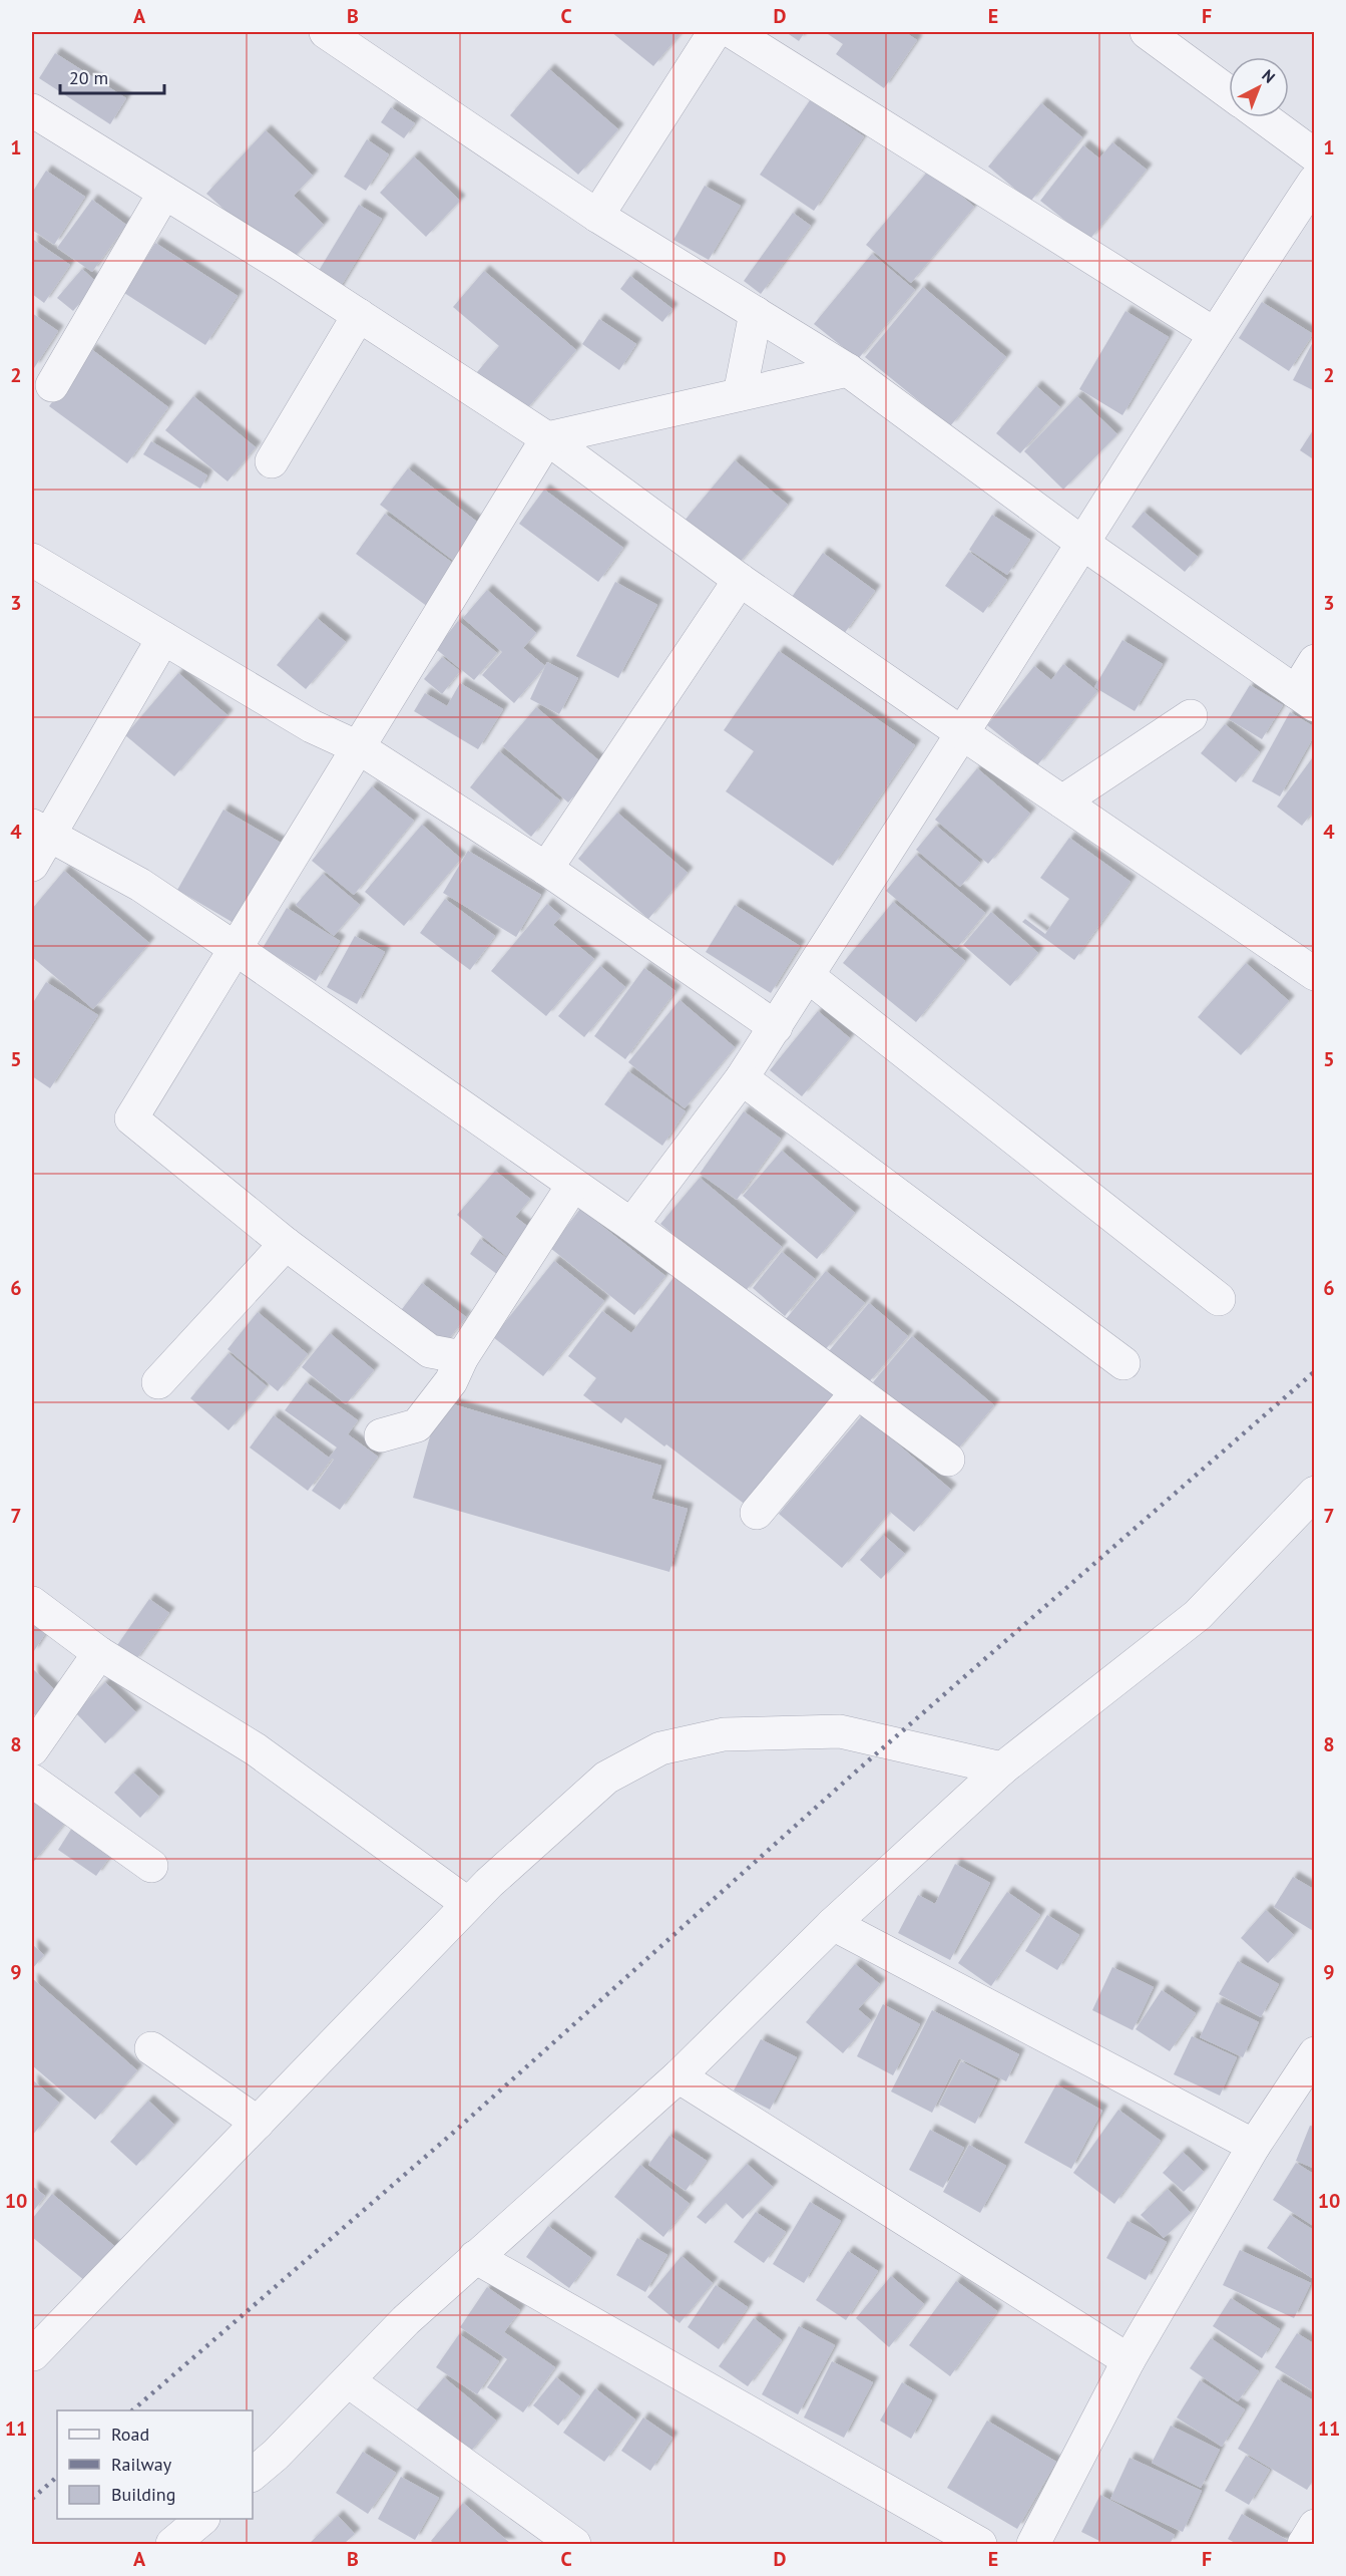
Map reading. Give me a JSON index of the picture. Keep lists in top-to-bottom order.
{
  "legend": ["Road", "Railway", "Building"],
  "scale_bar": "20 m",
  "north": "top right",
  "grid": {
    "columns": [
      "A",
      "B",
      "C",
      "D",
      "E",
      "F"
    ],
    "rows": [
      "1",
      "2",
      "3",
      "4",
      "5",
      "6",
      "7",
      "8",
      "9",
      "10",
      "11"
    ]
  }
}
